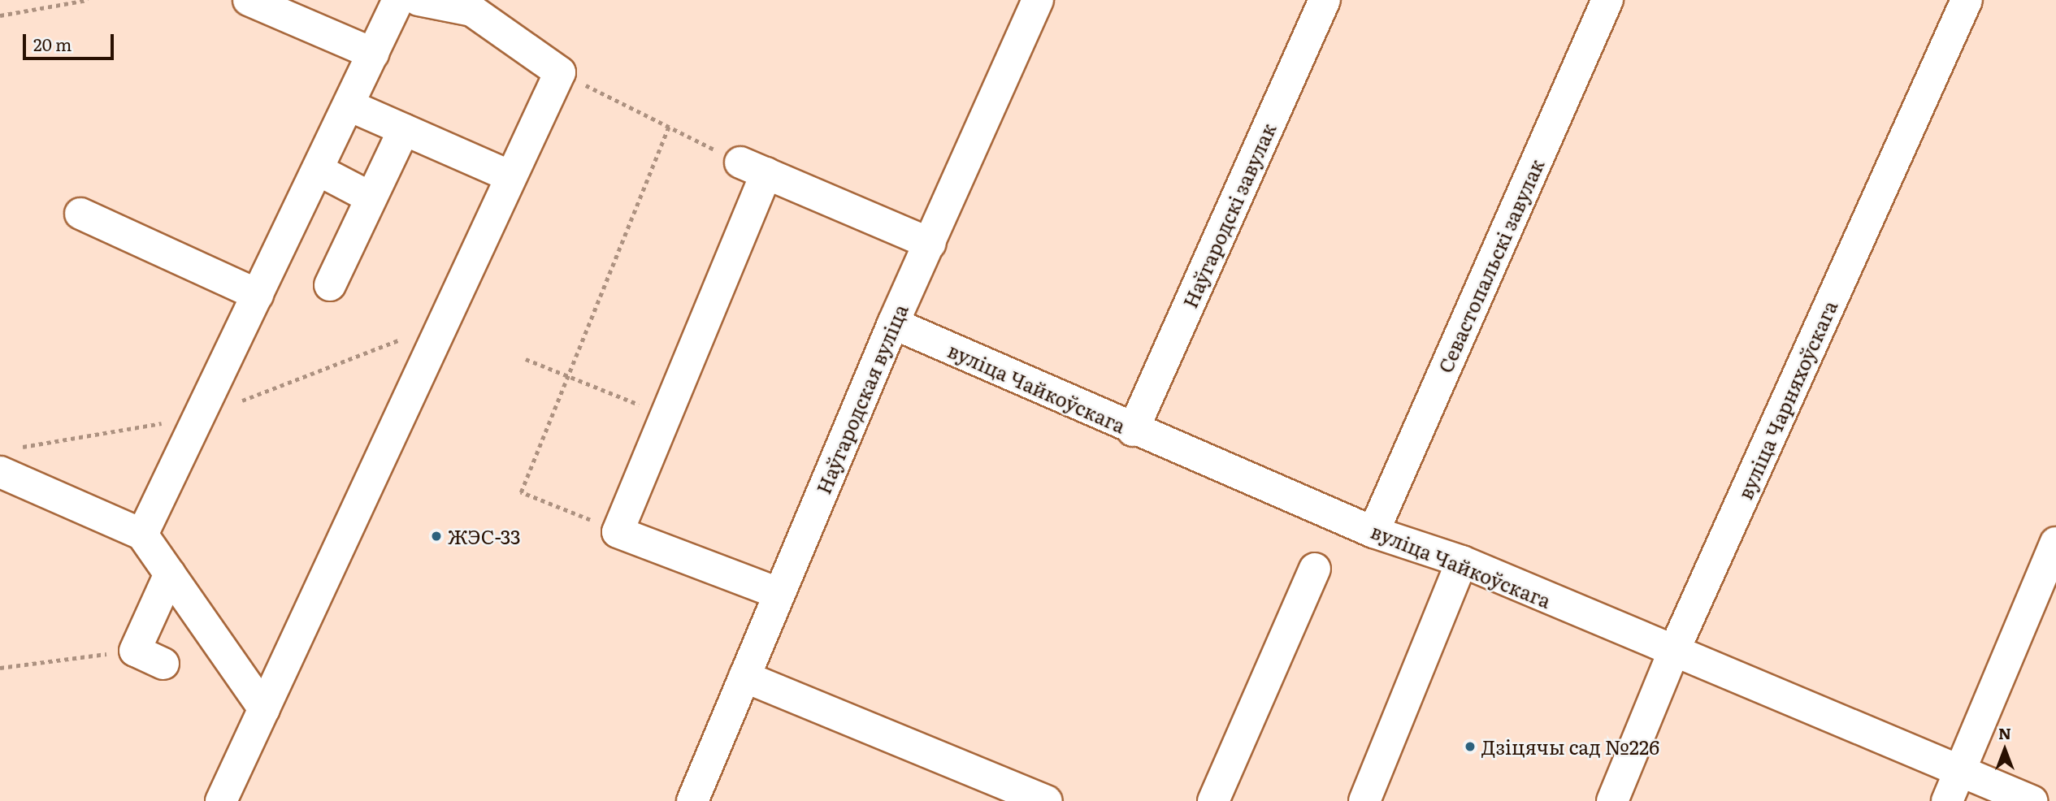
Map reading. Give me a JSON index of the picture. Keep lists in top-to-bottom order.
{
  "streets": {
    "street": [
      "Наўгародскі завулак",
      "Севастопальскі завулак",
      "вуліца Чайкоўскага",
      "Наўгародская вуліца",
      "вуліца Чарняхоўскага"
    ]
  },
  "crossings": [
    ["Наўгародскі завулак", "вуліца Чайкоўскага"],
    ["Севастопальскі завулак", "вуліца Чайкоўскага"],
    ["вуліца Чайкоўскага", "Наўгародская вуліца"],
    ["вуліца Чайкоўскага", "вуліца Чарняхоўскага"]
  ],
  "places": ["ЖЭС-33", "Дзіцячы сад №226"],
  "scale_bar": "20 m",
  "north": "top"
}
